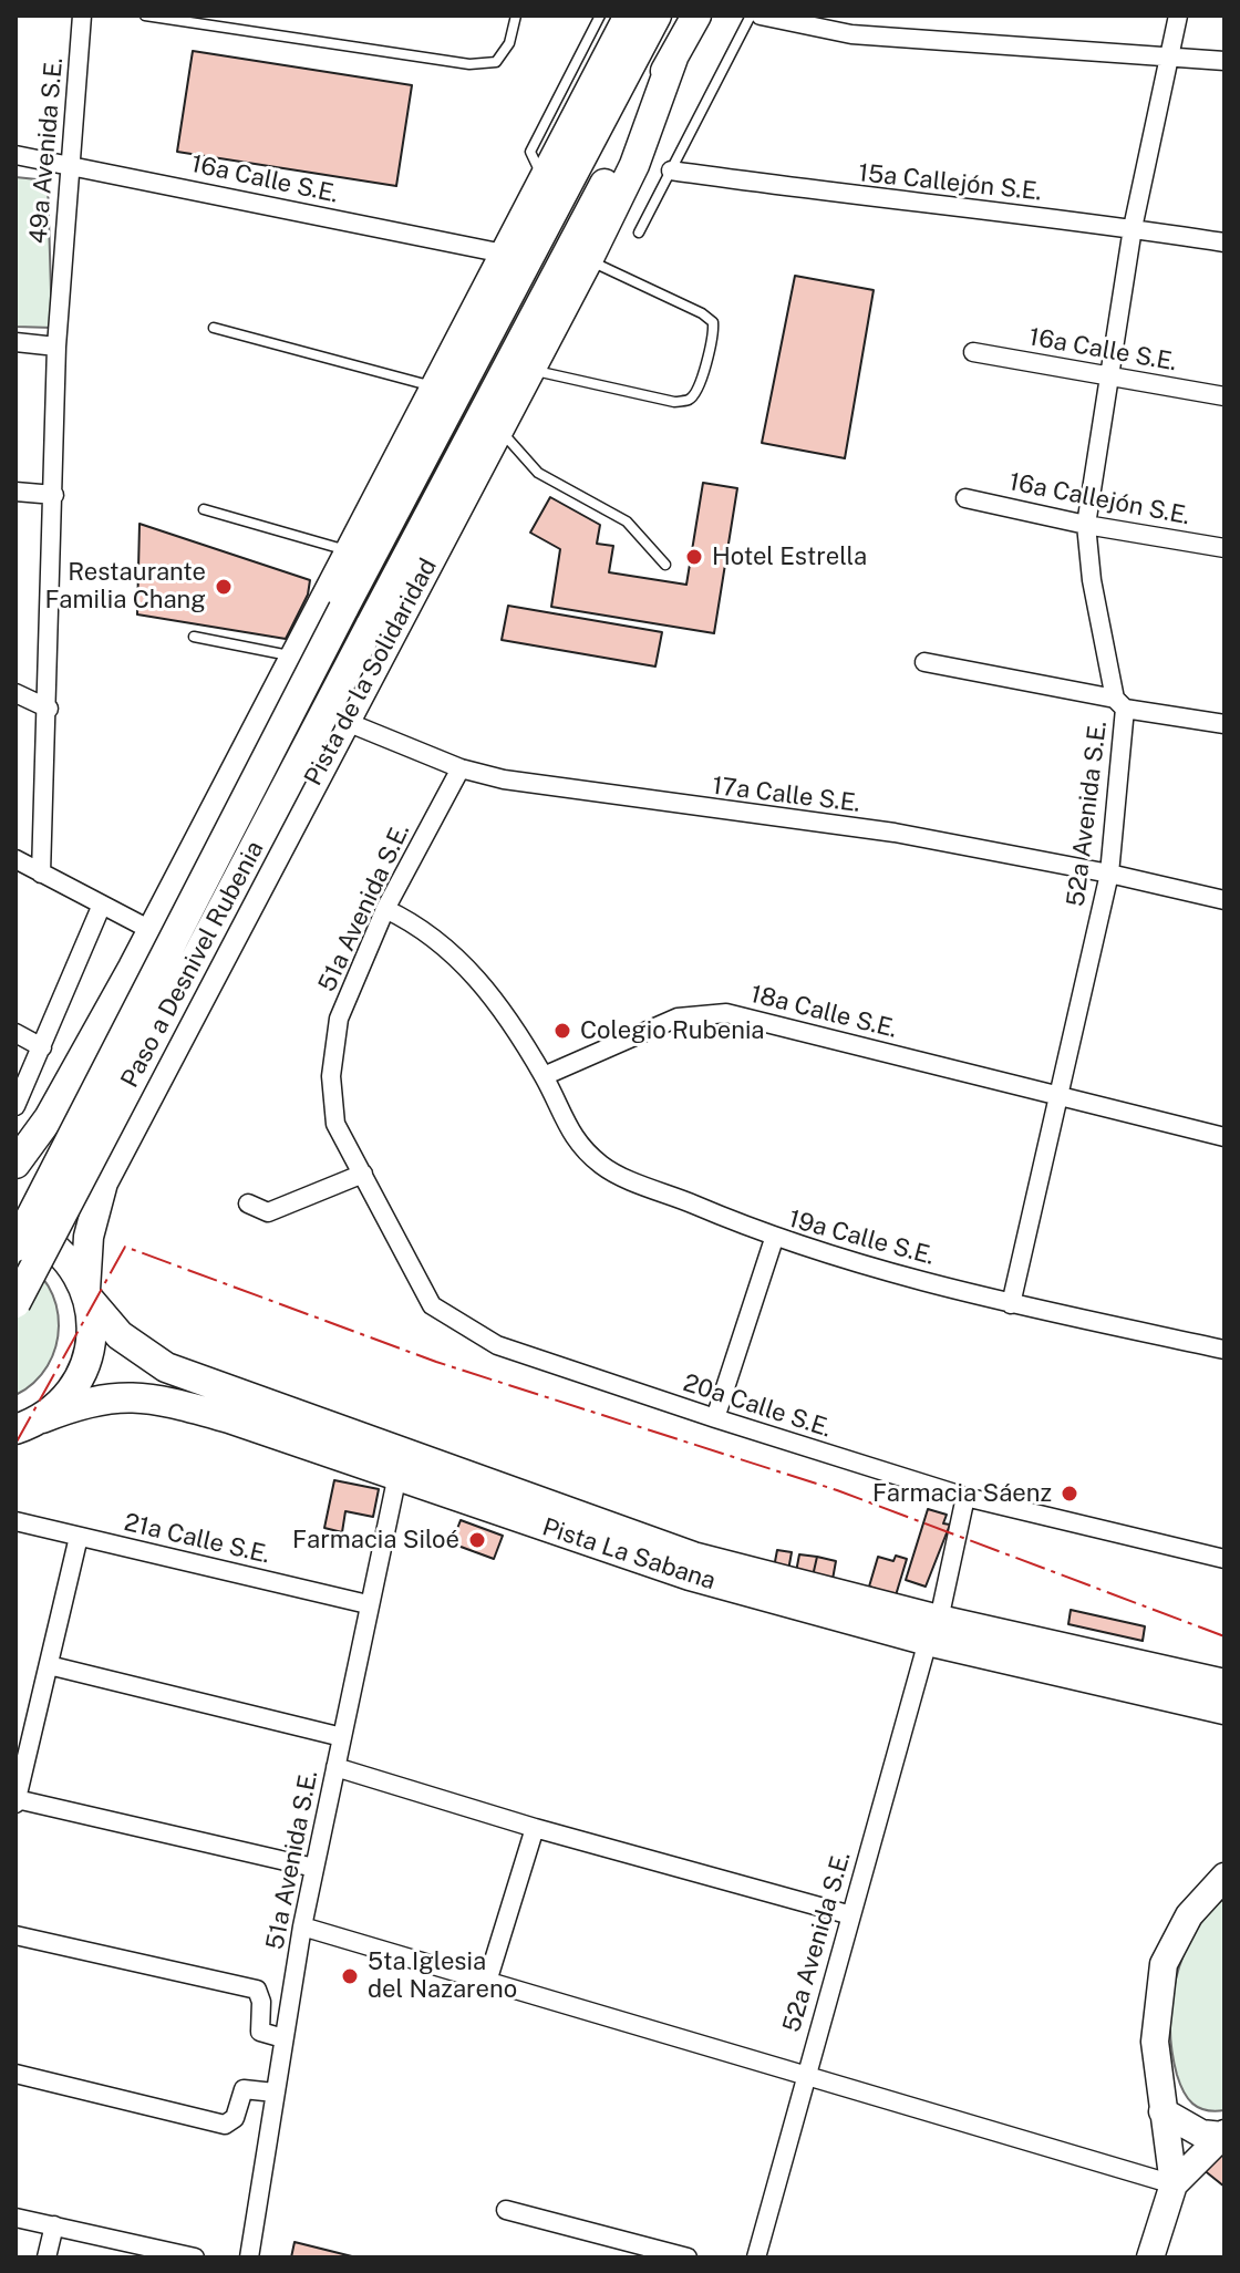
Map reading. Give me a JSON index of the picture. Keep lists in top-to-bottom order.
{
  "streets": {
    "main road": ["Pista de la Solidaridad", "Paso a Desnivel Rubenia", "Pista La Sabana"],
    "street": [
      "49a Avenida S.E.",
      "16a Calle S.E.",
      "15a Callejón S.E.",
      "16a Callejón S.E.",
      "17a Calle S.E.",
      "52a Avenida S.E.",
      "51a Avenida S.E.",
      "18a Calle S.E.",
      "19a Calle S.E.",
      "20a Calle S.E.",
      "21a Calle S.E."
    ]
  },
  "crossings": [
    ["49a Avenida S.E.", "16a Calle S.E."],
    ["16a Calle S.E.", "52a Avenida S.E."],
    ["15a Callejón S.E.", "52a Avenida S.E."],
    ["16a Callejón S.E.", "52a Avenida S.E."],
    ["Pista de la Solidaridad", "17a Calle S.E."],
    ["Pista de la Solidaridad", "Paso a Desnivel Rubenia"],
    ["Pista de la Solidaridad", "Pista La Sabana"],
    ["17a Calle S.E.", "52a Avenida S.E."],
    ["17a Calle S.E.", "51a Avenida S.E."],
    ["52a Avenida S.E.", "18a Calle S.E."],
    ["52a Avenida S.E.", "19a Calle S.E."],
    ["52a Avenida S.E.", "20a Calle S.E."],
    ["52a Avenida S.E.", "Pista La Sabana"],
    ["51a Avenida S.E.", "20a Calle S.E."],
    ["51a Avenida S.E.", "21a Calle S.E."],
    ["51a Avenida S.E.", "Pista La Sabana"],
    ["18a Calle S.E.", "19a Calle S.E."]
  ],
  "places": [
    "Hotel Estrella",
    "Restaurante Familia Chang",
    "Colegio Rubenia",
    "Farmacia Sáenz",
    "Farmacia Siloé",
    "5ta Iglesia del Nazareno"
  ]
}
